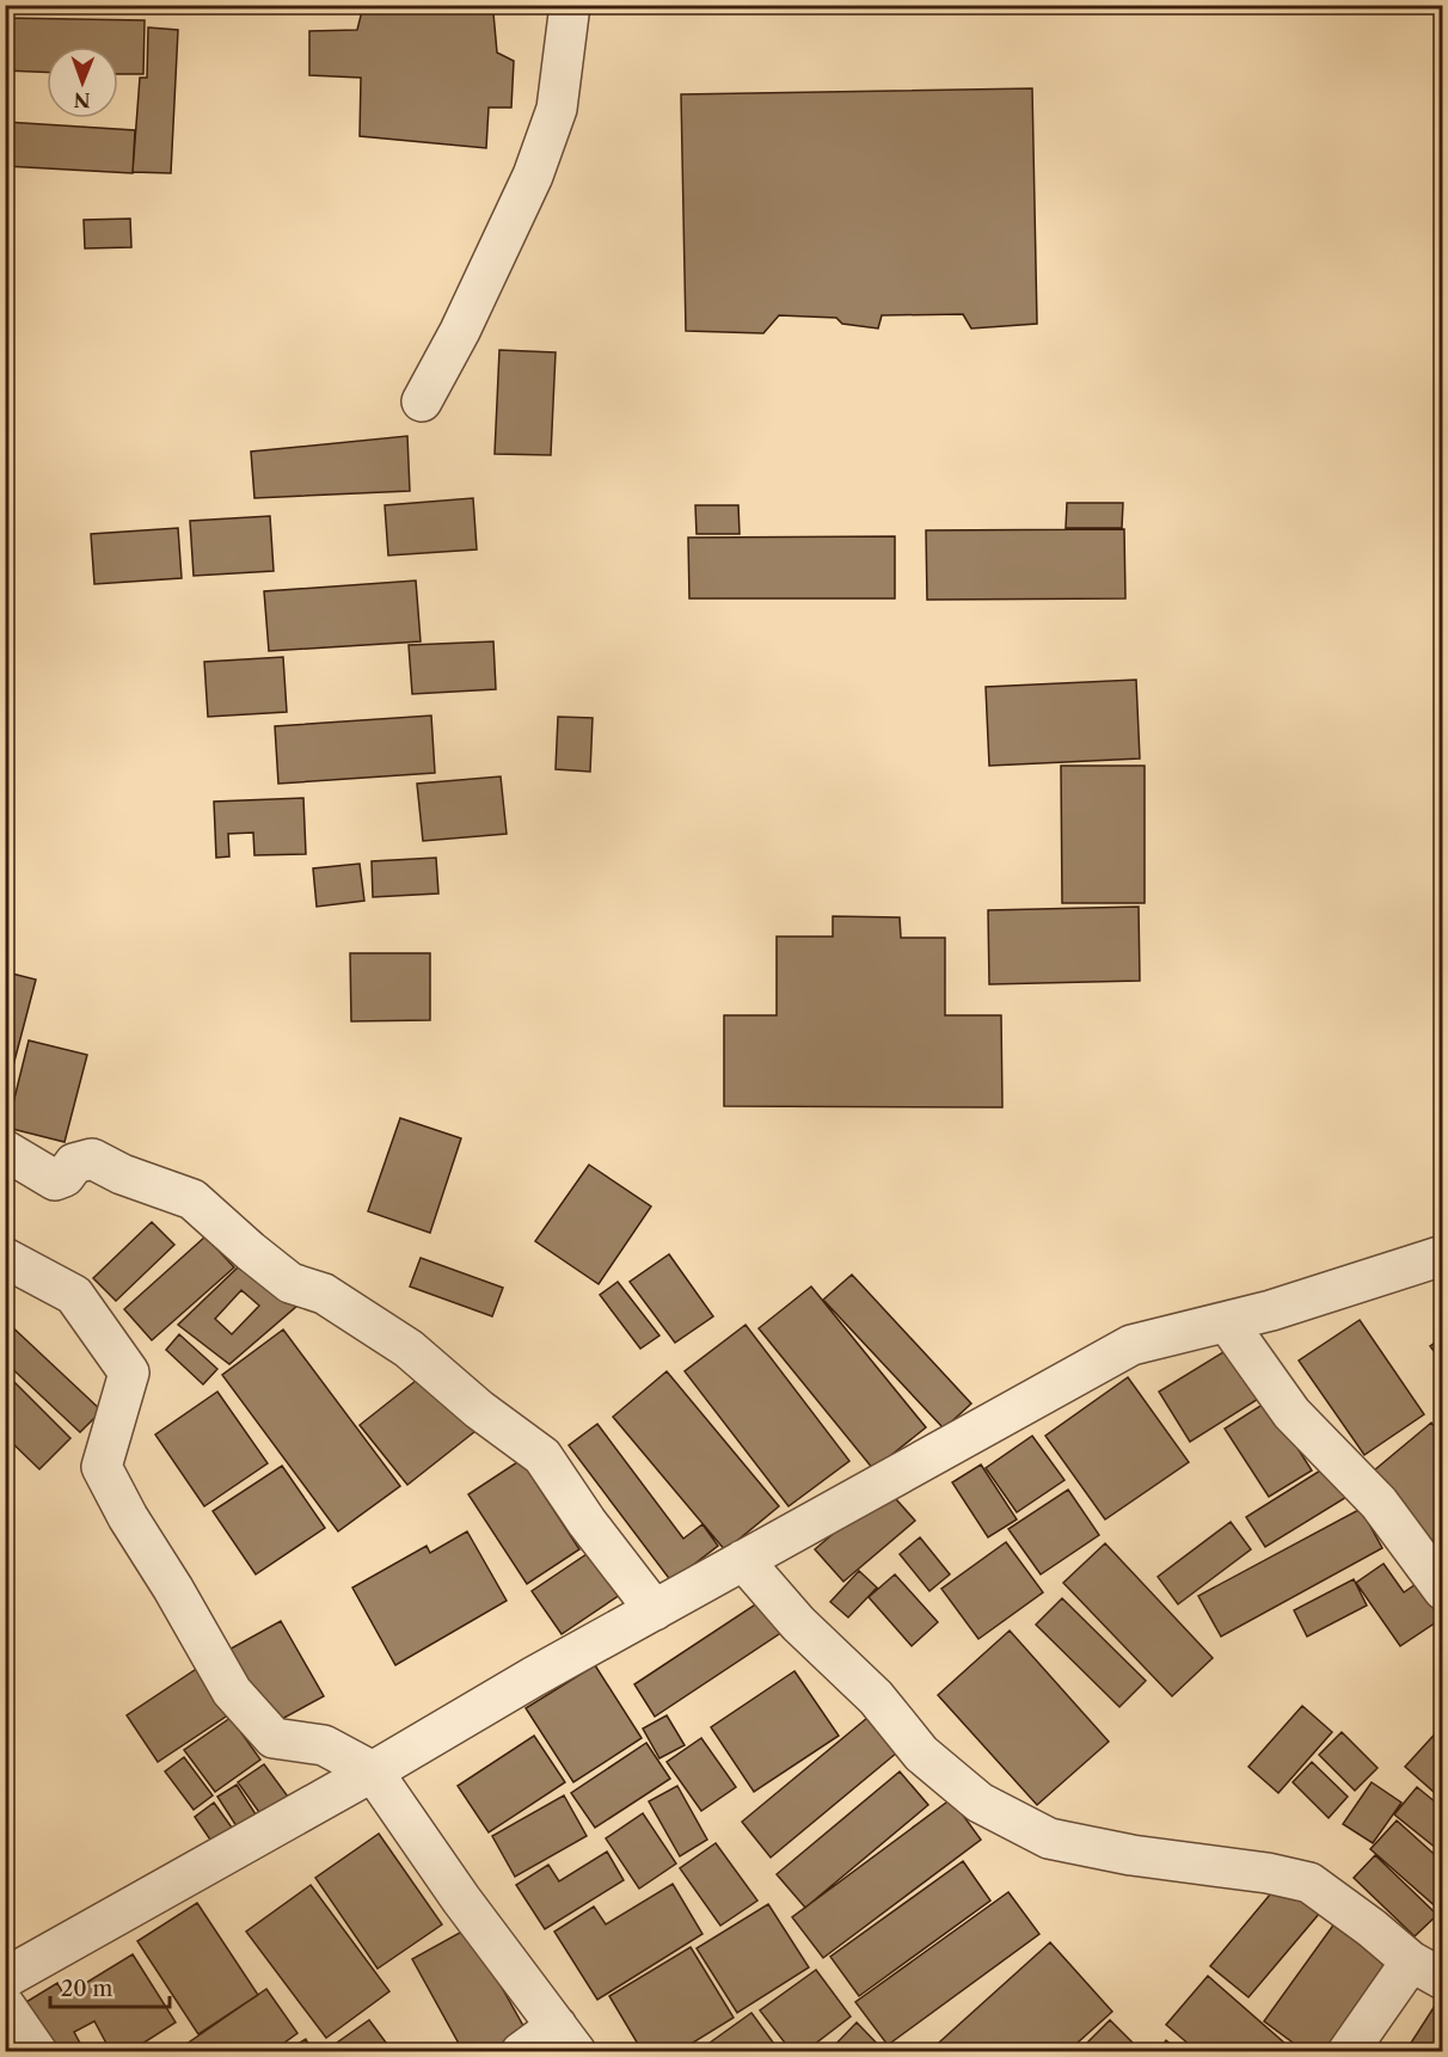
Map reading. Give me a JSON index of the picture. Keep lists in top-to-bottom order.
{
  "scale_bar": "20 m",
  "north": "bottom"
}
